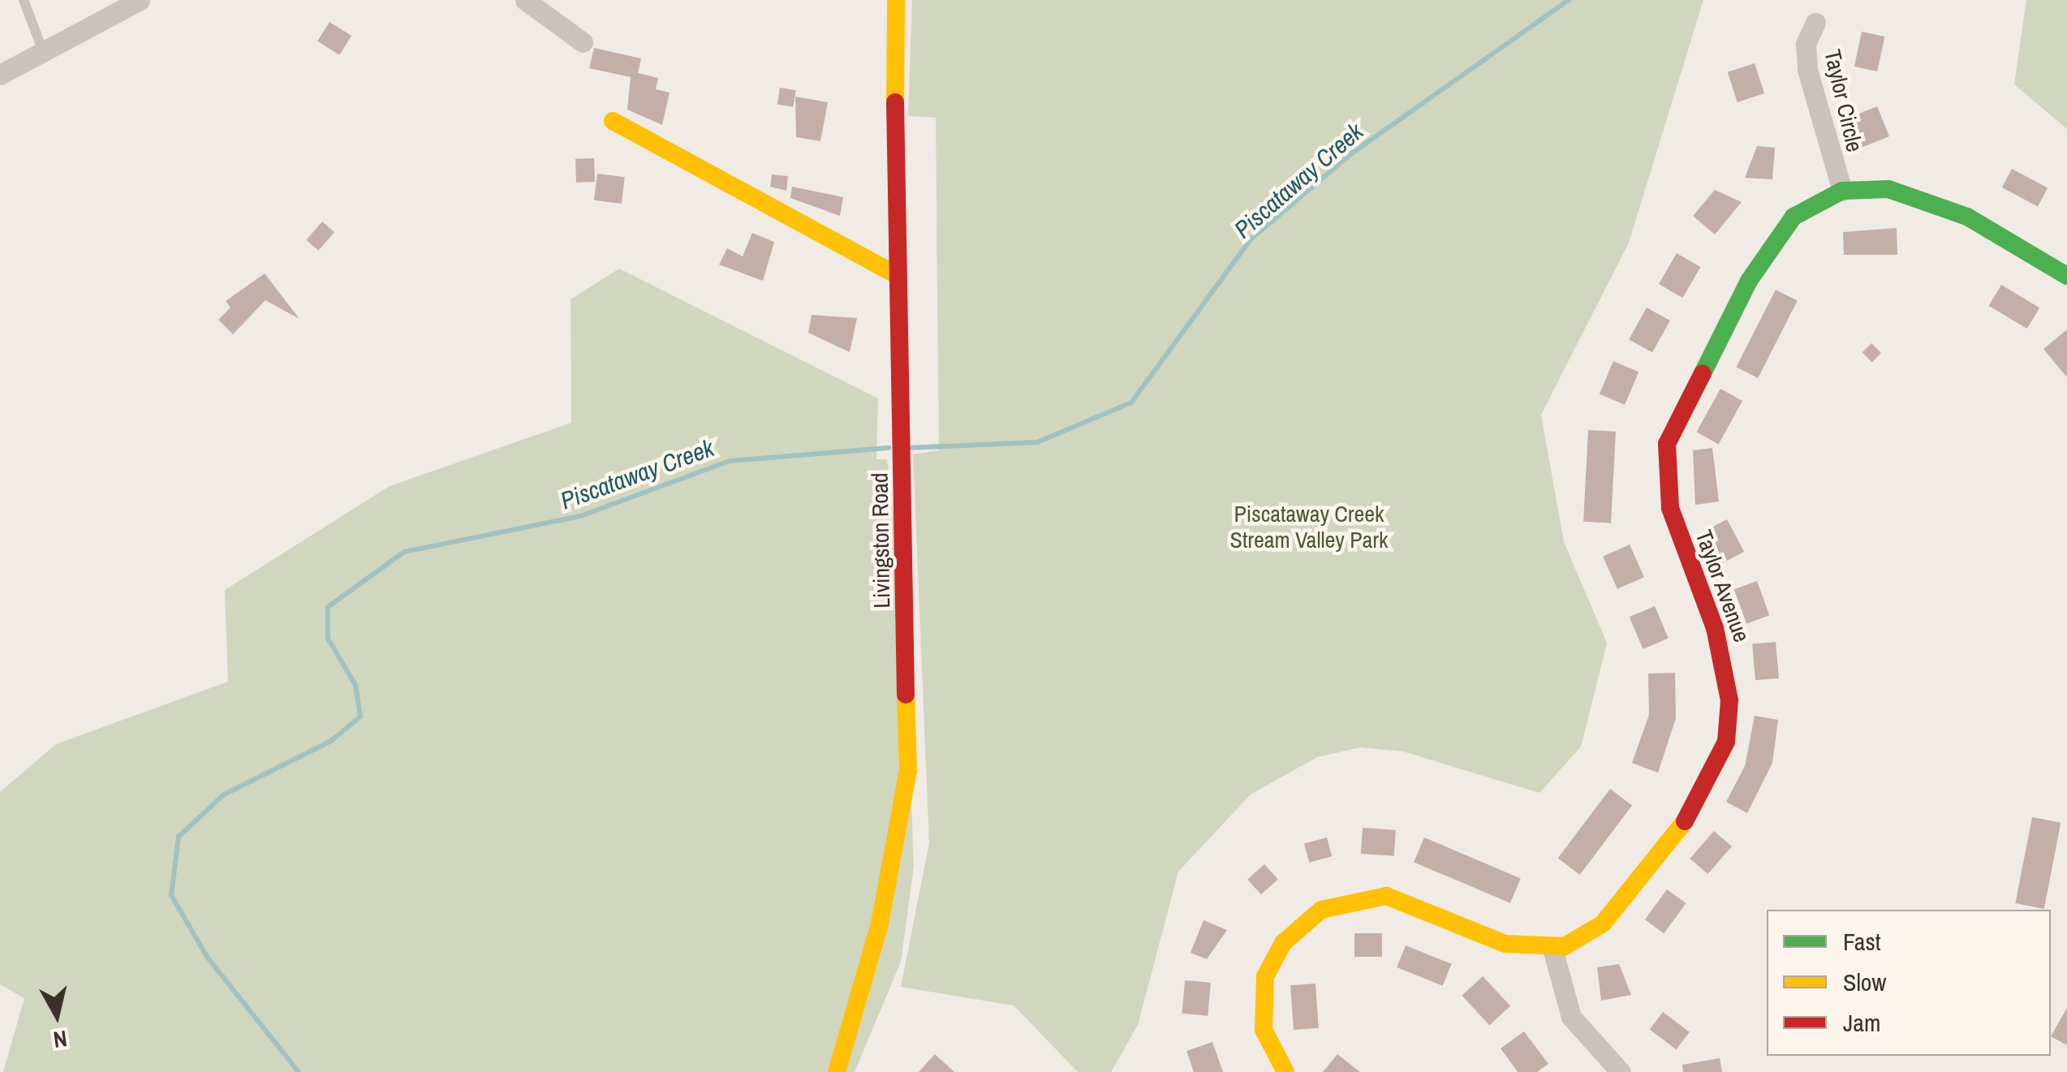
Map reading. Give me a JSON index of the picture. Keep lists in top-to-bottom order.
{
  "streets": {
    "street": ["Taylor Circle", "Livingston Road", "Taylor Avenue"]
  },
  "crossings": [
    ["Taylor Circle", "Taylor Avenue"]
  ],
  "water": ["Piscataway Creek"],
  "parks": ["Piscataway Creek Stream Valley Park"],
  "legend": ["Fast", "Slow", "Jam"],
  "north": "bottom"
}
